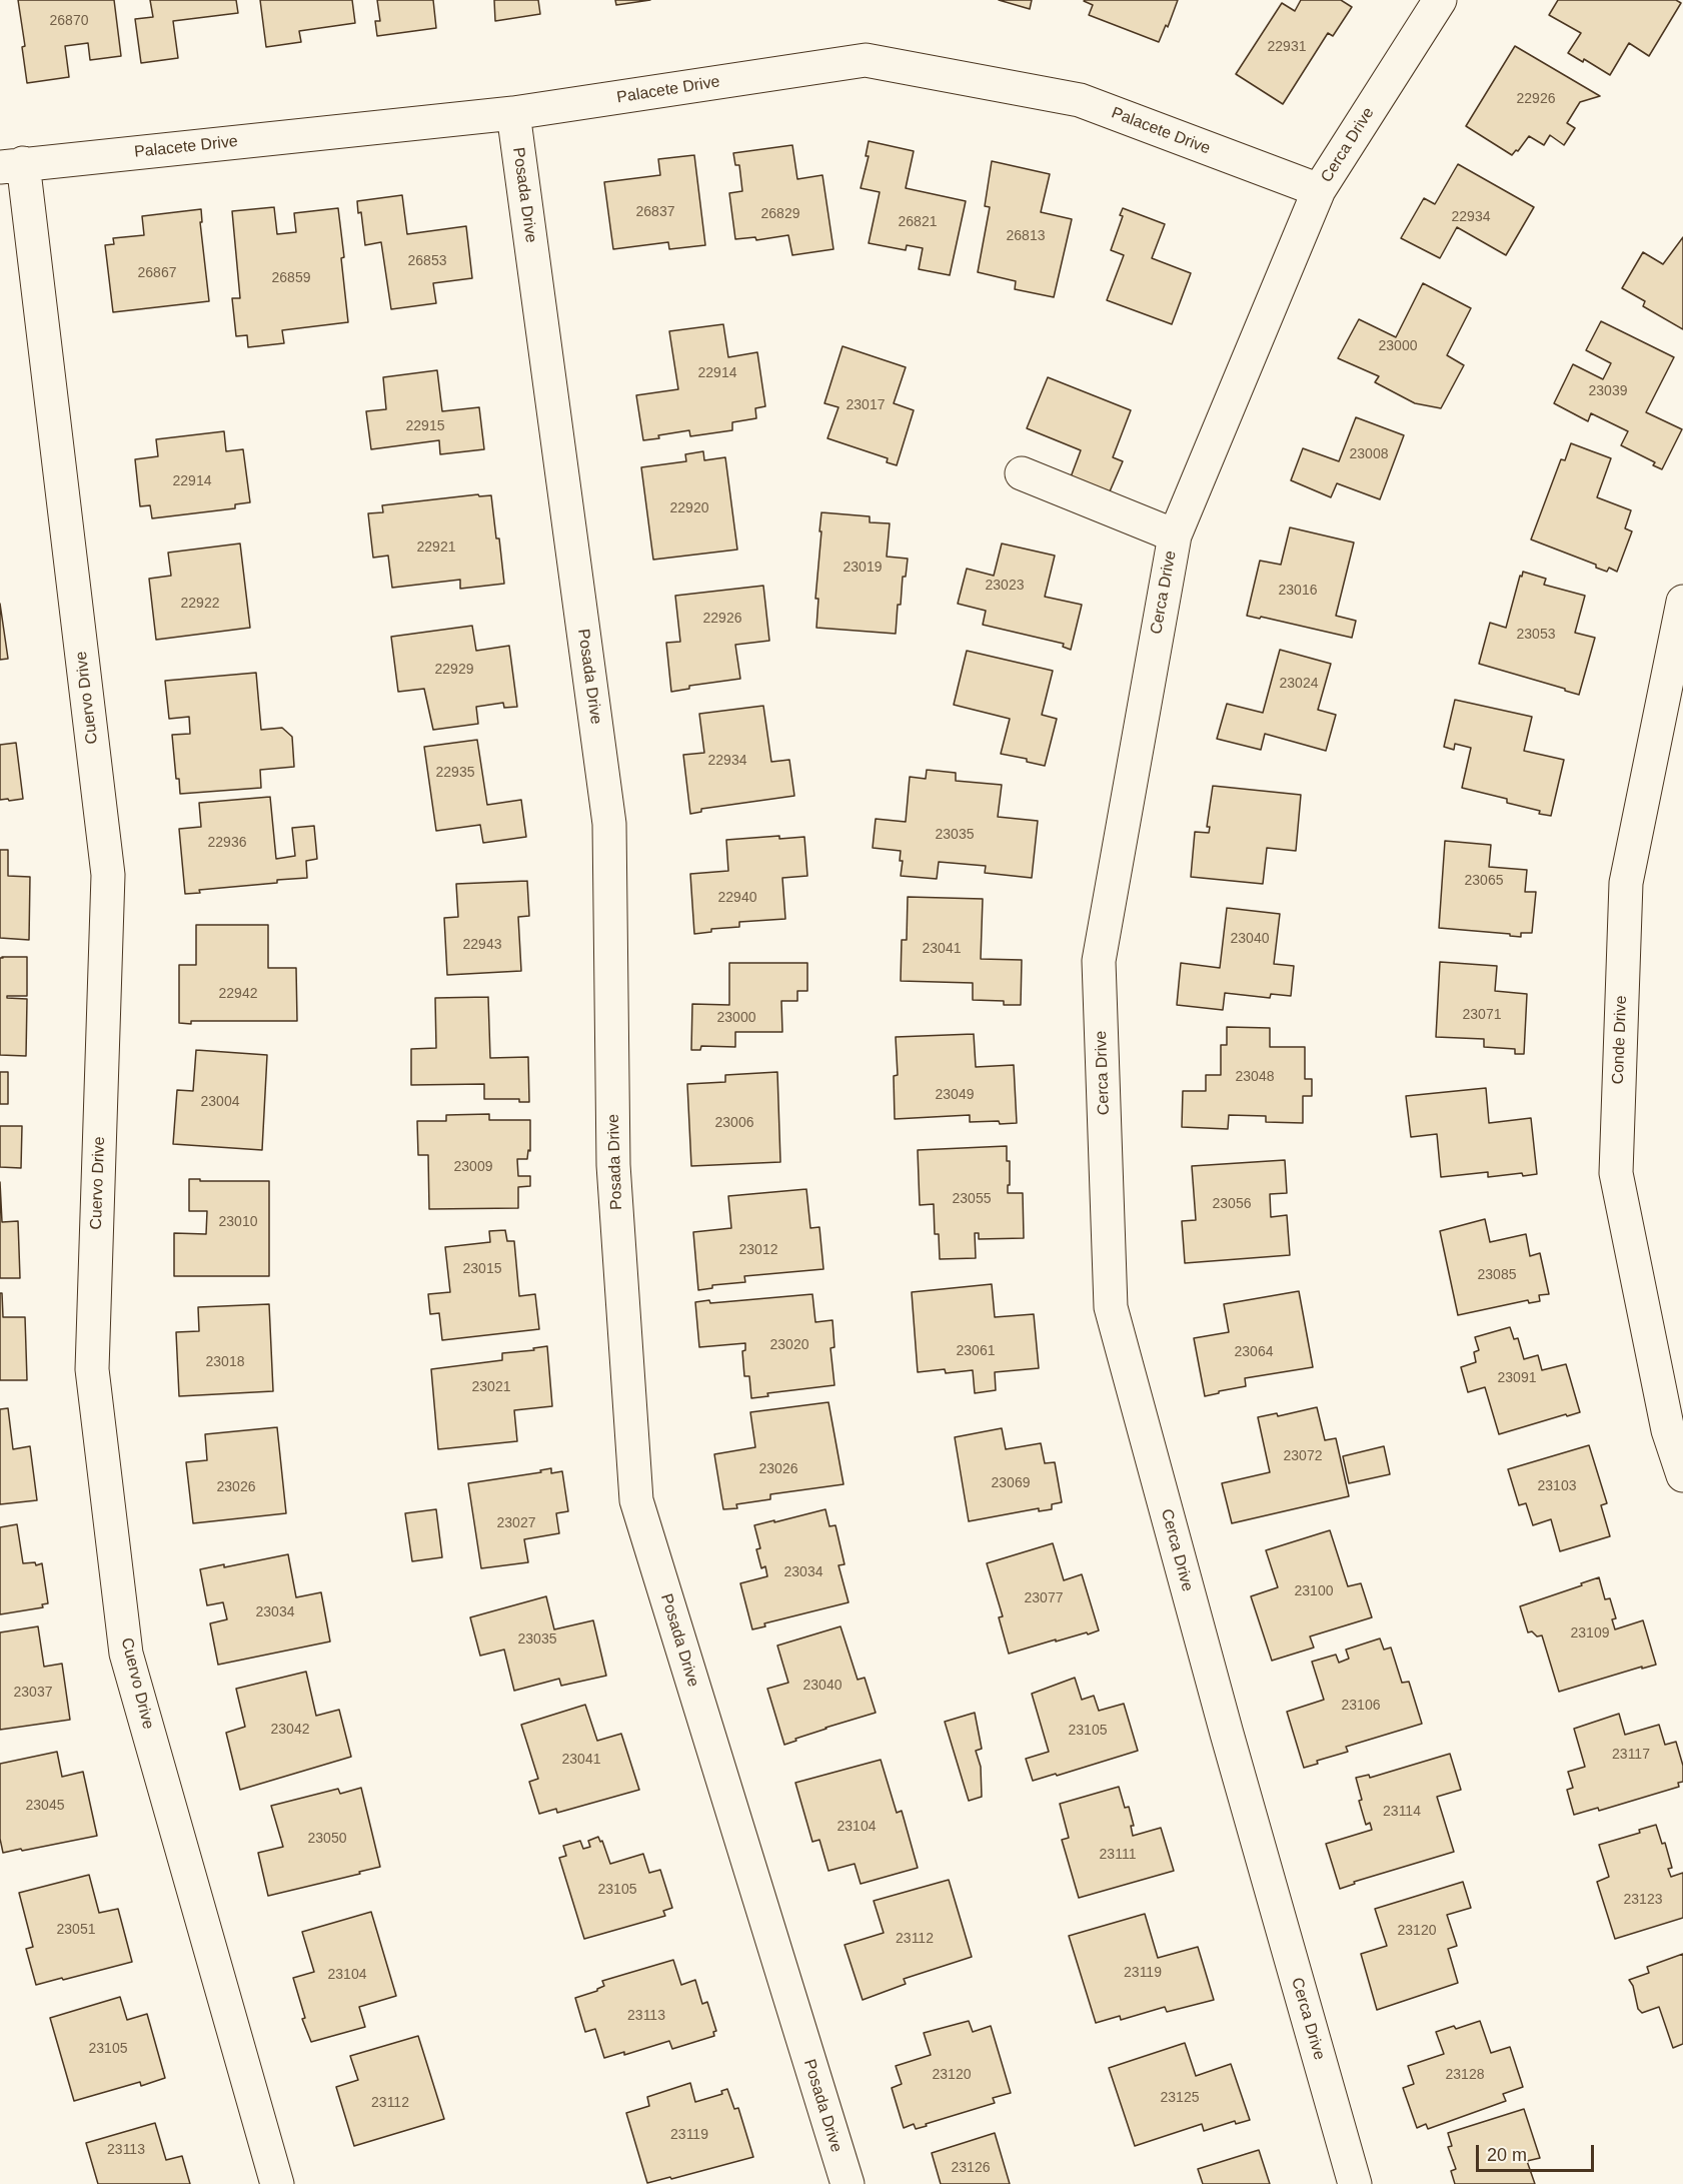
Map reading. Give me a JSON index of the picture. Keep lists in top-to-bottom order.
{
  "streets": {
    "street": [
      "Palacete Drive",
      "Cerca Drive",
      "Posada Drive",
      "Cuervo Drive",
      "Conde Drive"
    ]
  },
  "crossings": [
    ["Palacete Drive", "Cerca Drive"],
    ["Palacete Drive", "Posada Drive"],
    ["Palacete Drive", "Cuervo Drive"]
  ],
  "house_numbers": [
    "26870",
    "22931",
    "22926",
    "26837",
    "26829",
    "22934",
    "26821",
    "26813",
    "26853",
    "26867",
    "26859",
    "23000",
    "22914",
    "23039",
    "23017",
    "22915",
    "23008",
    "22914",
    "22920",
    "22921",
    "23019",
    "23023",
    "23016",
    "22922",
    "22926",
    "23053",
    "22929",
    "23024",
    "22934",
    "22935",
    "23035",
    "22936",
    "23065",
    "22940",
    "23040",
    "22943",
    "23041",
    "22942",
    "23071",
    "23000",
    "23048",
    "23049",
    "23004",
    "23006",
    "23009",
    "23055",
    "23056",
    "23010",
    "23012",
    "23015",
    "23085",
    "23020",
    "23061",
    "23064",
    "23018",
    "23091",
    "23021",
    "23072",
    "23026",
    "23069",
    "23103",
    "23026",
    "23027",
    "23034",
    "23100",
    "23077",
    "23034",
    "23109",
    "23035",
    "23040",
    "23037",
    "23106",
    "23042",
    "23105",
    "23117",
    "23041",
    "23045",
    "23114",
    "23104",
    "23050",
    "23111",
    "23105",
    "23123",
    "23051",
    "23120",
    "23112",
    "23119",
    "23104",
    "23113",
    "23105",
    "23120",
    "23128",
    "23125",
    "23112",
    "23119",
    "23113",
    "23126"
  ],
  "scale_bar": "20 m"
}
